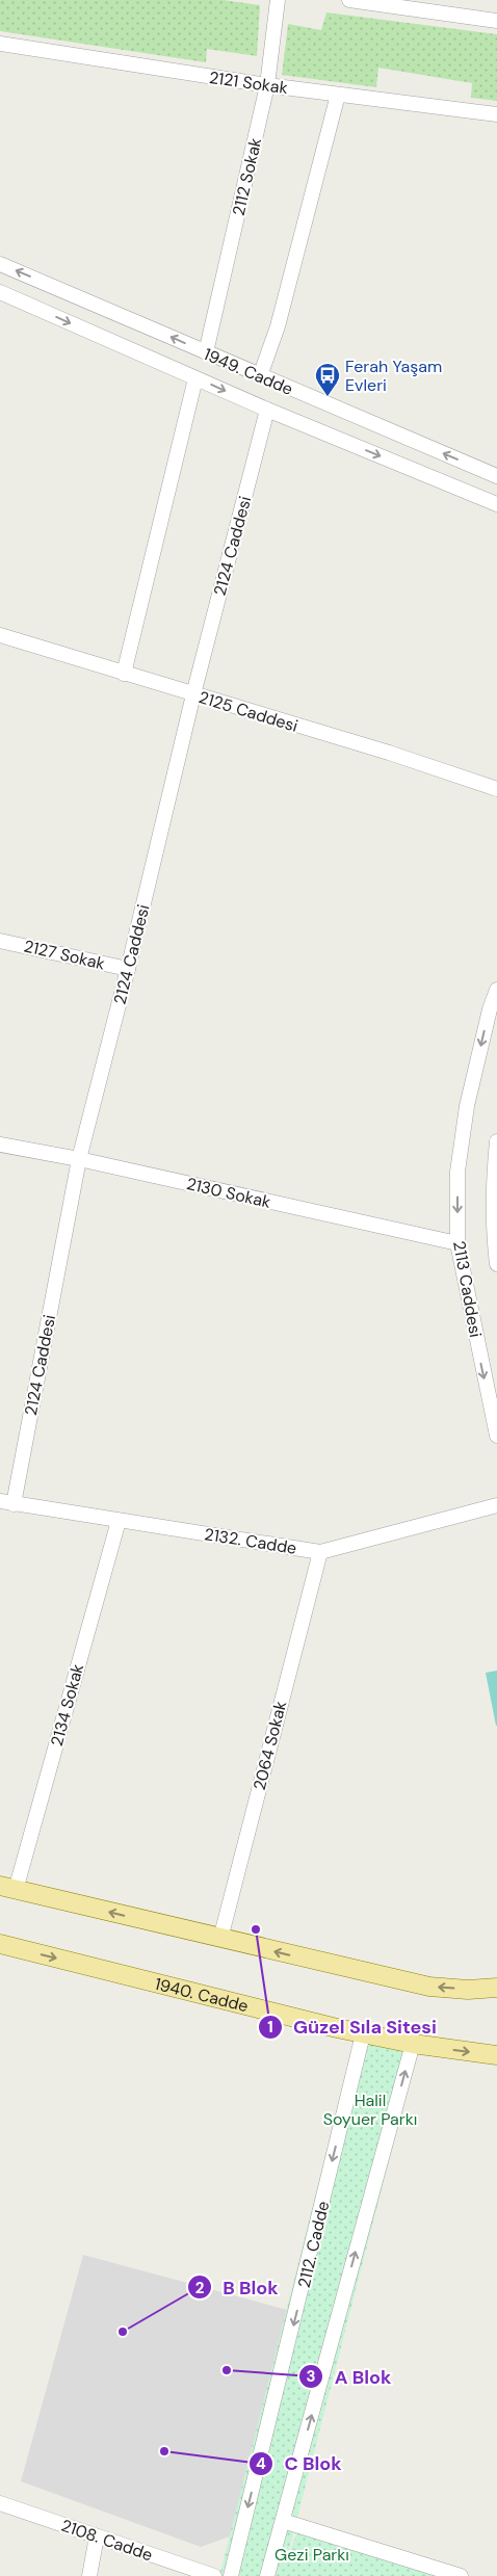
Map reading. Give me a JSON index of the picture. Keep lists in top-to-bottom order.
{
  "streets": {
    "main road": ["1940. Cadde"],
    "street": [
      "2121 Sokak",
      "2112 Sokak",
      "1949. Cadde",
      "2124 Caddesi",
      "2125 Caddesi",
      "2127 Sokak",
      "2130 Sokak",
      "2113 Caddesi",
      "2132. Cadde",
      "2134 Sokak",
      "2064 Sokak",
      "2112. Cadde",
      "2108. Cadde"
    ]
  },
  "crossings": [
    ["2121 Sokak", "2112 Sokak"],
    ["2112 Sokak", "1949. Cadde"],
    ["1949. Cadde", "2124 Caddesi"],
    ["2124 Caddesi", "2125 Caddesi"],
    ["2124 Caddesi", "2127 Sokak"],
    ["2124 Caddesi", "2130 Sokak"],
    ["2124 Caddesi", "2132. Cadde"],
    ["2130 Sokak", "2113 Caddesi"],
    ["2132. Cadde", "2134 Sokak"],
    ["2132. Cadde", "2064 Sokak"],
    ["1940. Cadde", "2112. Cadde"]
  ],
  "one_way": ["2113 Caddesi"],
  "parks": ["Halil Soyuer Parkı", "Gezi Parkı"],
  "places": {
    "bus stop": ["Ferah Yaşam Evleri"],
    "other": [
      "Güzel Sıla Sitesi",
      "B Blok",
      "A Blok",
      "C Blok"
    ]
  }
}
